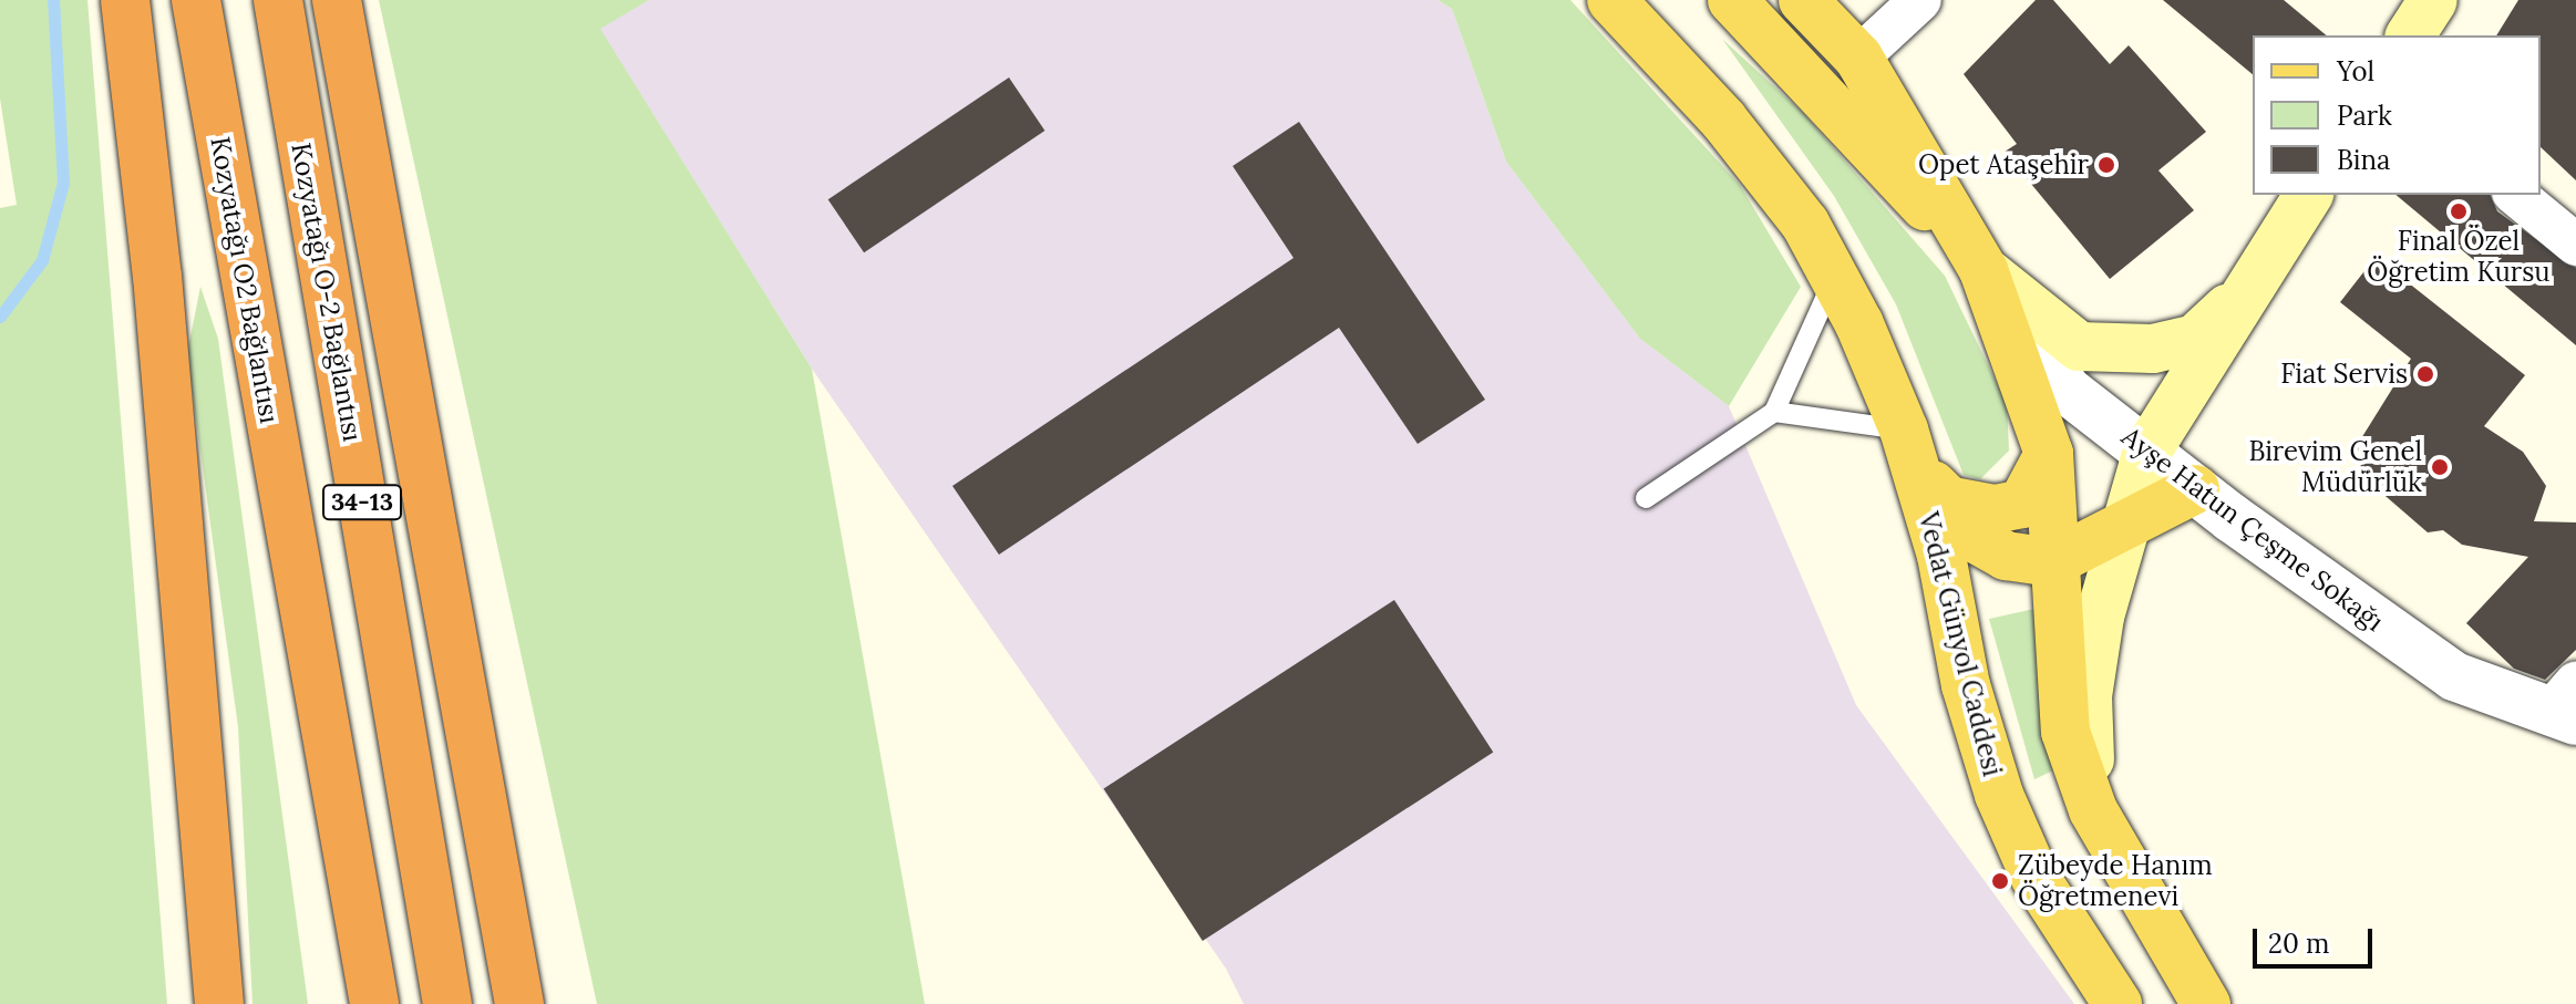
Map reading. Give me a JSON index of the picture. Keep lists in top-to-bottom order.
{
  "streets": {
    "highway": ["Kozyatağı O2 Bağlantısı", "Kozyatağı O-2 Bağlantısı", "34-13"],
    "main road": ["Vedat Günyol Caddesi"],
    "street": ["Ayşe Hatun Çeşme Sokağı"]
  },
  "crossings": [
    ["Kozyatağı O2 Bağlantısı", "34-13"]
  ],
  "places": [
    "Opet Ataşehir",
    "Final Özel Öğretim Kursu",
    "Fiat Servis",
    "Birevim Genel Müdürlük",
    "Zübeyde Hanım Öğretmenevi"
  ],
  "legend": ["Yol", "Park", "Bina"],
  "scale_bar": "20 m"
}
